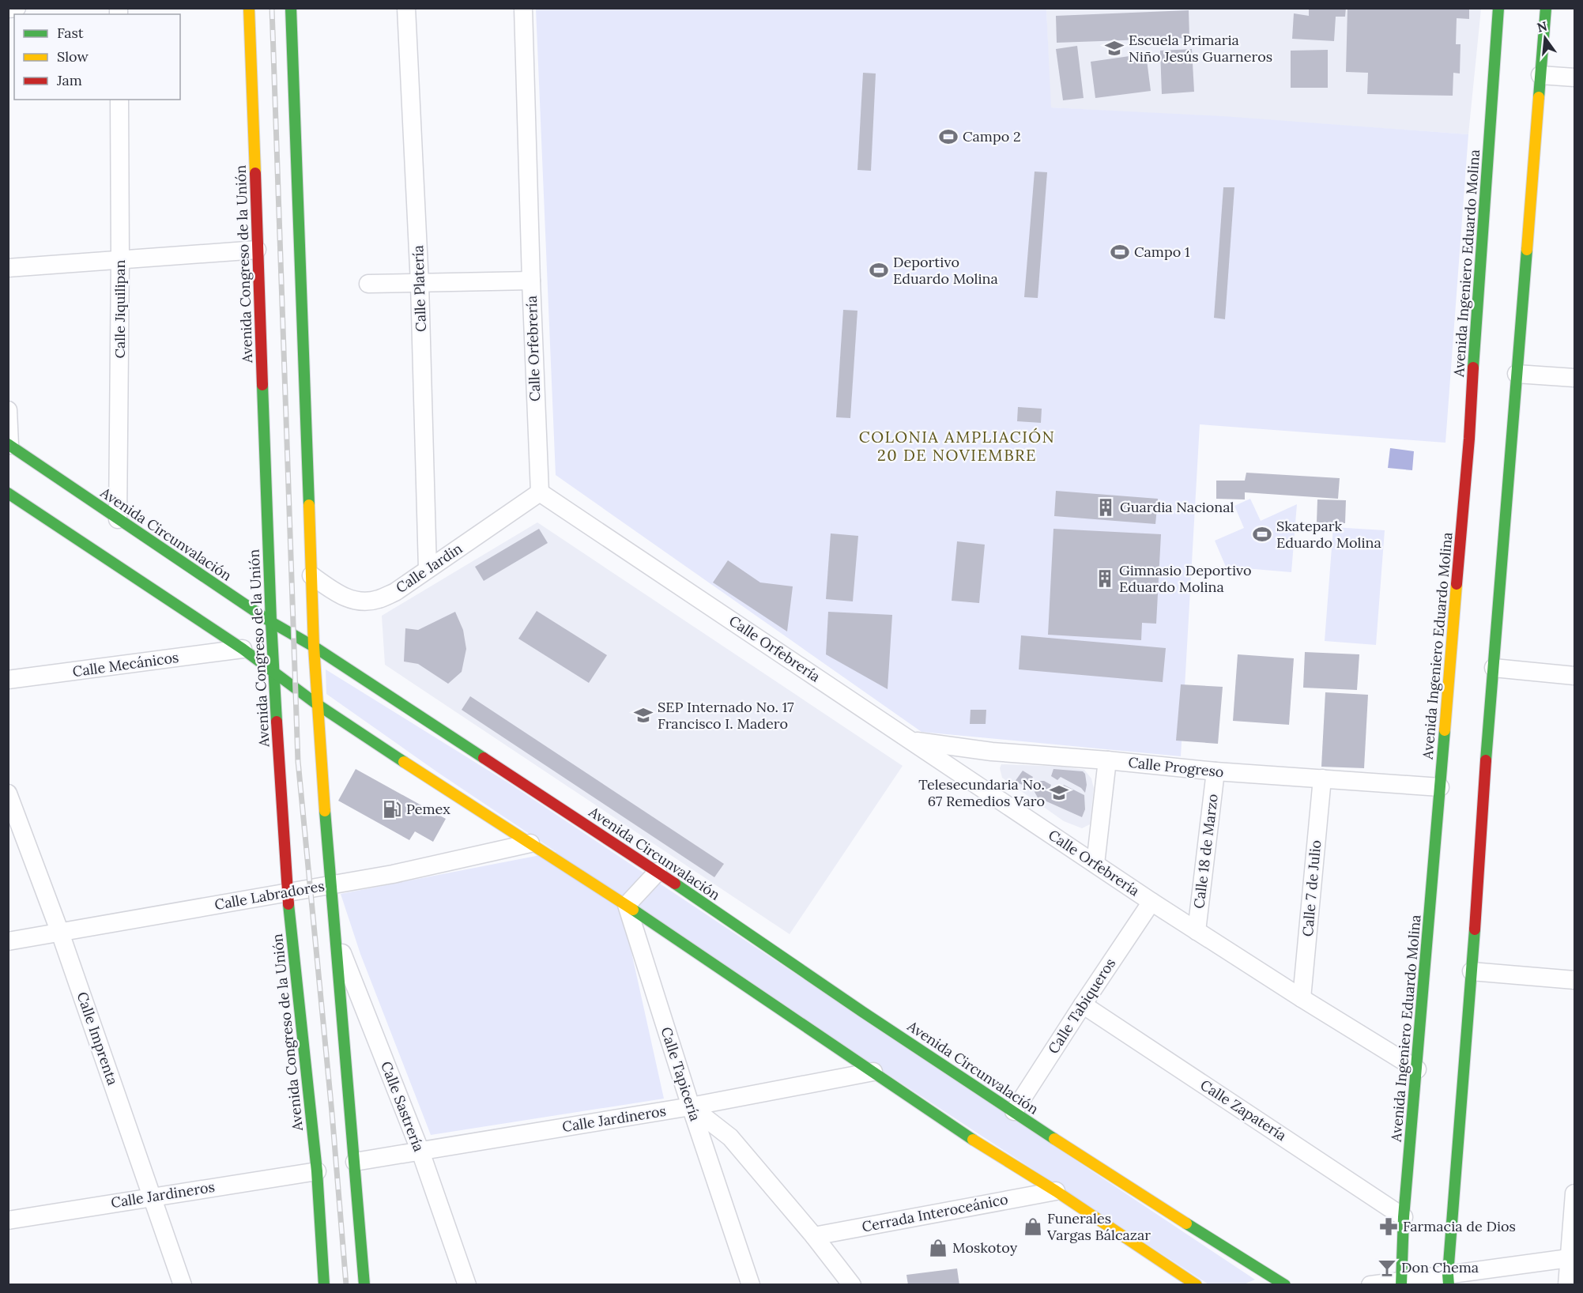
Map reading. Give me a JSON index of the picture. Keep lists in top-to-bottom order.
{
  "streets": {
    "main road": ["Avenida Ingeniero Eduardo Molina", "Avenida Congreso de la Unión", "Avenida Circunvalación"],
    "street": [
      "Calle Platería",
      "Calle Jiquilipan",
      "Calle Orfebrería",
      "Calle Jardin",
      "Calle Mecánicos",
      "Calle Progreso",
      "Calle 18 de Marzo",
      "Calle 7 de Julio",
      "Calle Labradores",
      "Calle Tabiqueros",
      "Calle Imprenta",
      "Calle Tapicería",
      "Calle Sastrería",
      "Calle Zapatería",
      "Calle Jardineros",
      "Cerrada Interoceánico"
    ]
  },
  "crossings": [
    ["Avenida Ingeniero Eduardo Molina", "Calle Orfebrería"],
    ["Avenida Ingeniero Eduardo Molina", "Calle Progreso"],
    ["Avenida Ingeniero Eduardo Molina", "Calle Zapatería"],
    ["Avenida Congreso de la Unión", "Avenida Circunvalación"],
    ["Avenida Congreso de la Unión", "Calle Labradores"],
    ["Avenida Congreso de la Unión", "Calle Jardineros"],
    ["Calle Platería", "Calle Jardin"],
    ["Calle Jiquilipan", "Avenida Circunvalación"],
    ["Calle Orfebrería", "Calle Jardin"],
    ["Calle Orfebrería", "Calle Progreso"],
    ["Calle Orfebrería", "Calle 18 de Marzo"],
    ["Calle Orfebrería", "Calle 7 de Julio"],
    ["Calle Orfebrería", "Calle Tabiqueros"],
    ["Avenida Circunvalación", "Calle Tabiqueros"],
    ["Calle Progreso", "Calle 18 de Marzo"],
    ["Calle Progreso", "Calle 7 de Julio"],
    ["Calle Labradores", "Calle Imprenta"],
    ["Calle Tabiqueros", "Calle Zapatería"],
    ["Calle Imprenta", "Calle Jardineros"],
    ["Calle Tapicería", "Calle Jardineros"],
    ["Calle Sastrería", "Calle Jardineros"]
  ],
  "districts": ["COLONIA AMPLIACIÓN 20 DE NOVIEMBRE"],
  "places": {
    "school or university": ["Escuela Primaria Niño Jesús Guarneros", "SEP Internado No. 17 Francisco I. Madero", "Telesecundaria No. 67 Remedios Varo"],
    "sports": [
      "Campo 2",
      "Campo 1",
      "Deportivo Eduardo Molina",
      "Skatepark Eduardo Molina"
    ],
    "building": ["Guardia Nacional", "Gimnasio Deportivo Eduardo Molina"],
    "fuel station": ["Pemex"],
    "shop": ["Funerales Vargas Bálcazar", "Moskotoy"],
    "pharmacy": ["Farmacia de Dios"],
    "bar": ["Don Chema"]
  },
  "legend": ["Fast", "Slow", "Jam"],
  "north": "top"
}
